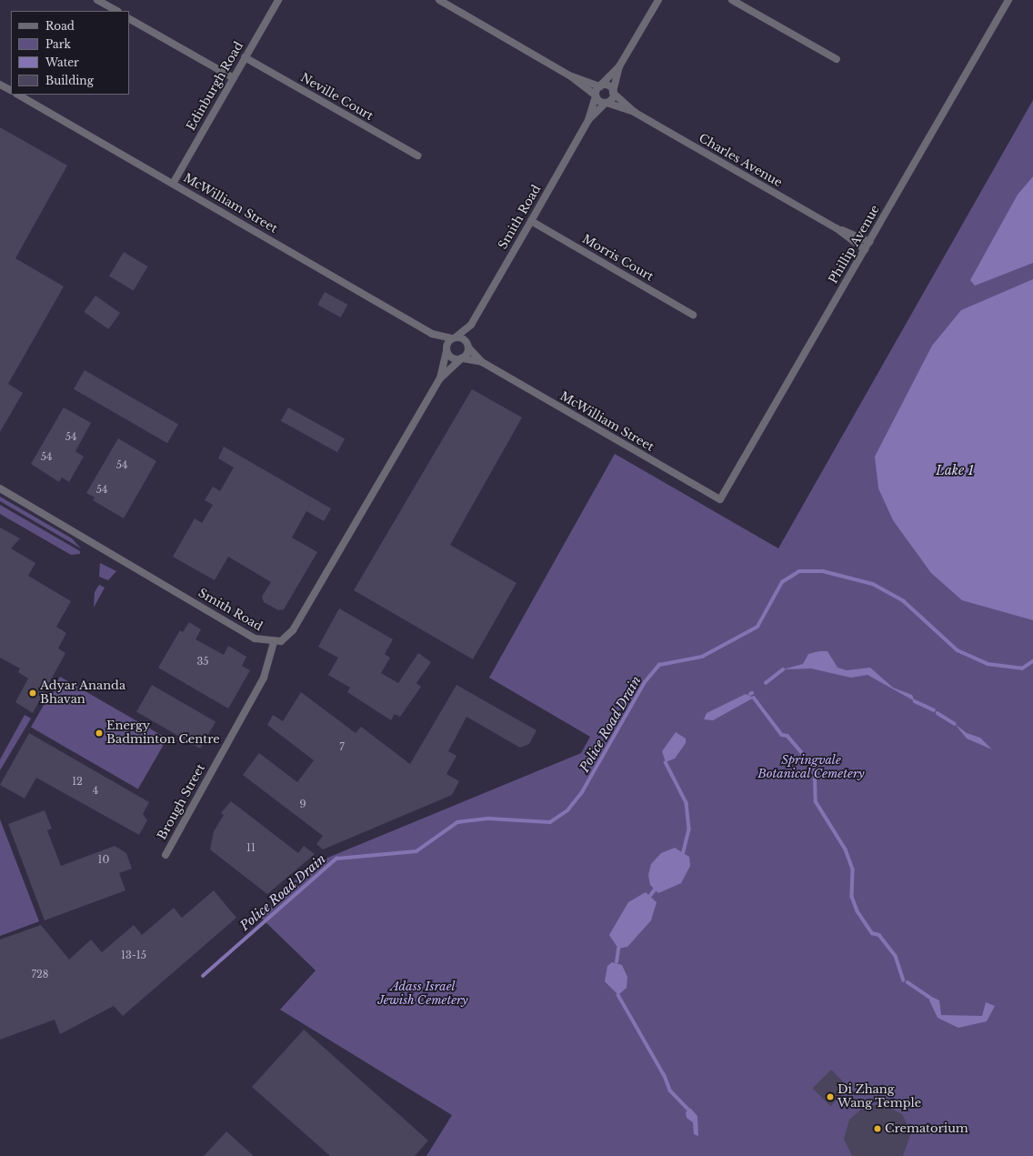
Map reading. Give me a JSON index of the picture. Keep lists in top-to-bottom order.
{
  "streets": {
    "street": [
      "Edinburgh Road",
      "Neville Court",
      "Charles Avenue",
      "McWilliam Street",
      "Smith Road",
      "Phillip Avenue",
      "Morris Court",
      "Brough Street"
    ]
  },
  "crossings": [
    ["Edinburgh Road", "Neville Court"],
    ["Edinburgh Road", "McWilliam Street"],
    ["Charles Avenue", "Smith Road"],
    ["Charles Avenue", "Phillip Avenue"],
    ["McWilliam Street", "Smith Road"],
    ["McWilliam Street", "Phillip Avenue"],
    ["Smith Road", "Morris Court"],
    ["Smith Road", "Brough Street"]
  ],
  "water": ["Lake 1", "Police Road Drain"],
  "parks": ["Springvale Botanical Cemetery", "Adass Israel Jewish Cemetery"],
  "places": [
    "Adyar Ananda Bhavan",
    "Energy Badminton Centre",
    "Di Zhang Wang Temple",
    "Crematorium"
  ],
  "house_numbers": [
    "54",
    "54",
    "54",
    "54",
    "35",
    "7",
    "12",
    "4",
    "9",
    "11",
    "10",
    "13-15",
    "728"
  ],
  "legend": [
    "Road",
    "Park",
    "Water",
    "Building"
  ]
}
